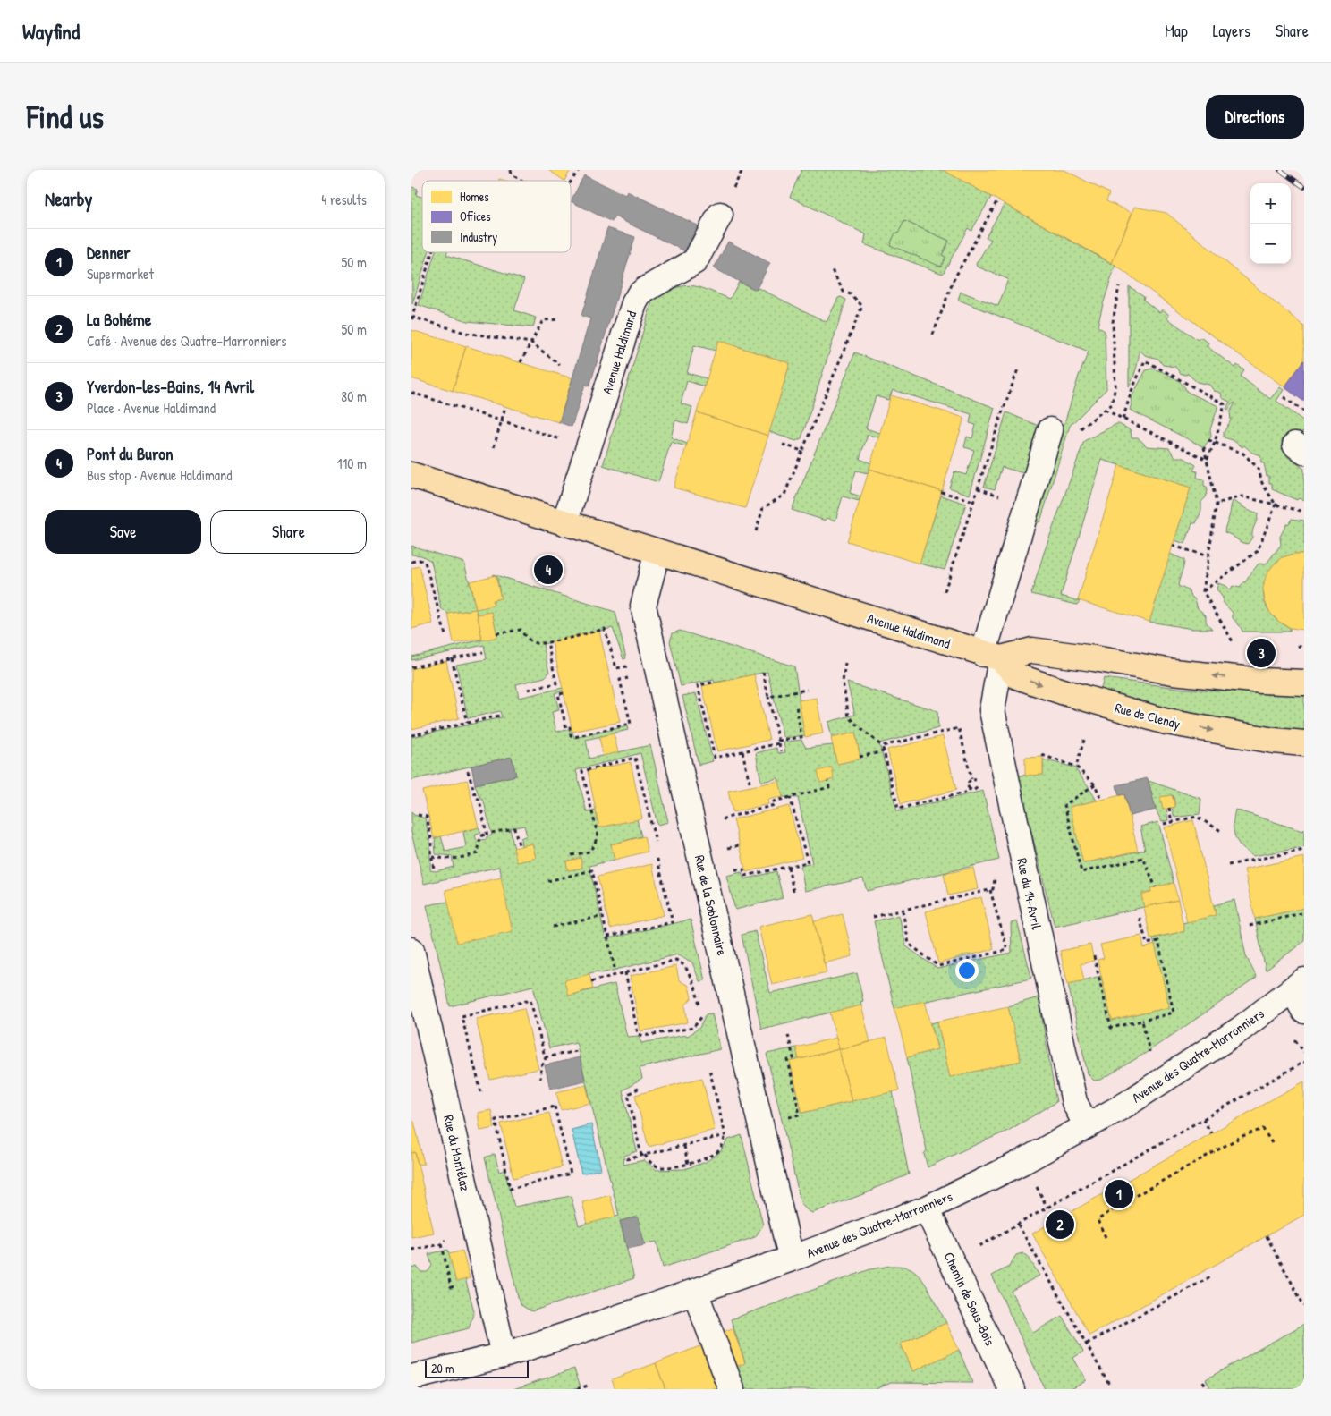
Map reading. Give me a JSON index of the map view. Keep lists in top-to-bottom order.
{
  "streets": {
    "main road": ["Avenue Haldimand", "Rue de Clendy"],
    "street": [
      "Rue du 14-Avril",
      "Rue de la Sablonnaire",
      "Avenue des Quatre-Marronniers",
      "Rue du Montélaz",
      "Chemin de Sous-Bois"
    ]
  },
  "crossings": [
    ["Avenue Haldimand", "Rue de Clendy"],
    ["Avenue Haldimand", "Rue du 14-Avril"],
    ["Avenue Haldimand", "Rue de la Sablonnaire"],
    ["Rue de Clendy", "Rue du 14-Avril"],
    ["Rue du 14-Avril", "Avenue des Quatre-Marronniers"],
    ["Rue de la Sablonnaire", "Avenue des Quatre-Marronniers"],
    ["Avenue des Quatre-Marronniers", "Rue du Montélaz"],
    ["Avenue des Quatre-Marronniers", "Chemin de Sous-Bois"]
  ],
  "legend": ["Homes", "Offices", "Industry"],
  "scale_bar": "20 m",
  "page": {
    "header": "Wayfind",
    "nav": ["Map", "Layers", "Share"],
    "buttons": [
      "Directions",
      ["Save", "Share"]
    ],
    "title": "Find us",
    "heading": ["Nearby", "4 results"],
    "map_buttons": ["+", "−"],
    "list": [
      {
        "mark": "1",
        "name": "Denner",
        "note": "Supermarket",
        "value": "50 m"
      },
      {
        "mark": "2",
        "name": "La Bohéme",
        "note": "Café · Avenue des Quatre-Marronniers",
        "value": "50 m"
      },
      {
        "mark": "3",
        "name": "Yverdon-les-Bains, 14 Avril",
        "note": "Place · Avenue Haldimand",
        "value": "80 m"
      },
      {
        "mark": "4",
        "name": "Pont du Buron",
        "note": "Bus stop · Avenue Haldimand",
        "value": "110 m"
      }
    ],
    "pins": [
      "4",
      "3",
      "1",
      "2"
    ],
    "scale": "20 m"
  }
}
